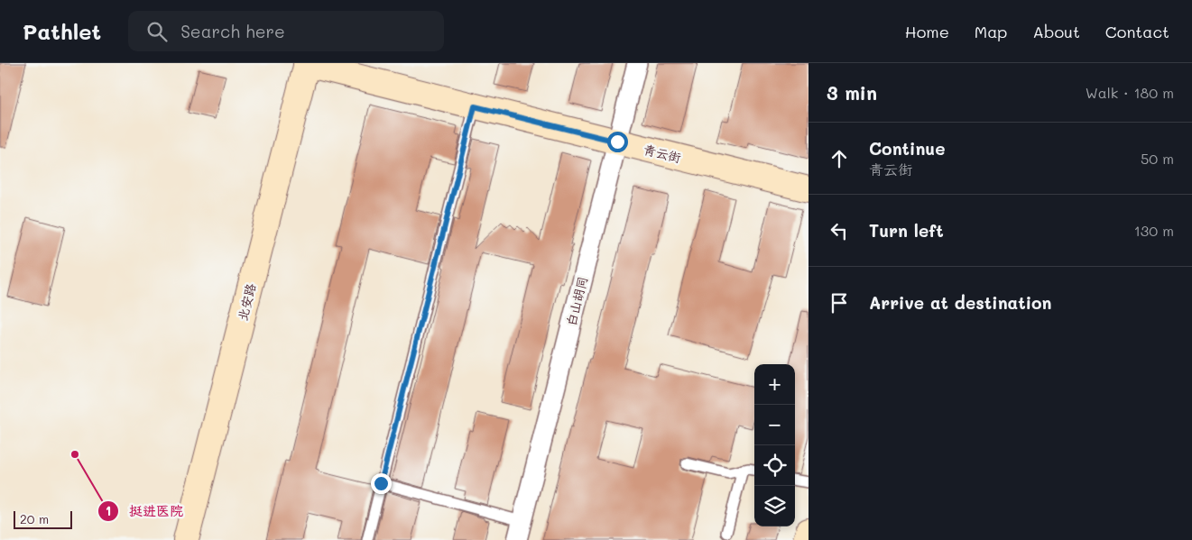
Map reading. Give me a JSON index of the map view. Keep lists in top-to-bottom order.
{
  "streets": {
    "street": ["青云街", "白山胡同", "北安路"]
  },
  "crossings": [
    ["青云街", "白山胡同"],
    ["青云街", "北安路"]
  ],
  "places": ["挺进医院"],
  "scale_bar": "20 m",
  "page": {
    "header": "Pathlet",
    "search": "Search here",
    "nav": [
      "Home",
      "Map",
      "About",
      "Contact"
    ],
    "heading": ["3 min", "Walk · 180 m"],
    "list": [
      ["Continue", "青云街", "50 m"],
      ["Turn left", "130 m"],
      "Arrive at destination"
    ],
    "map_buttons": ["+", "−"],
    "scale": "20 m"
  }
}
